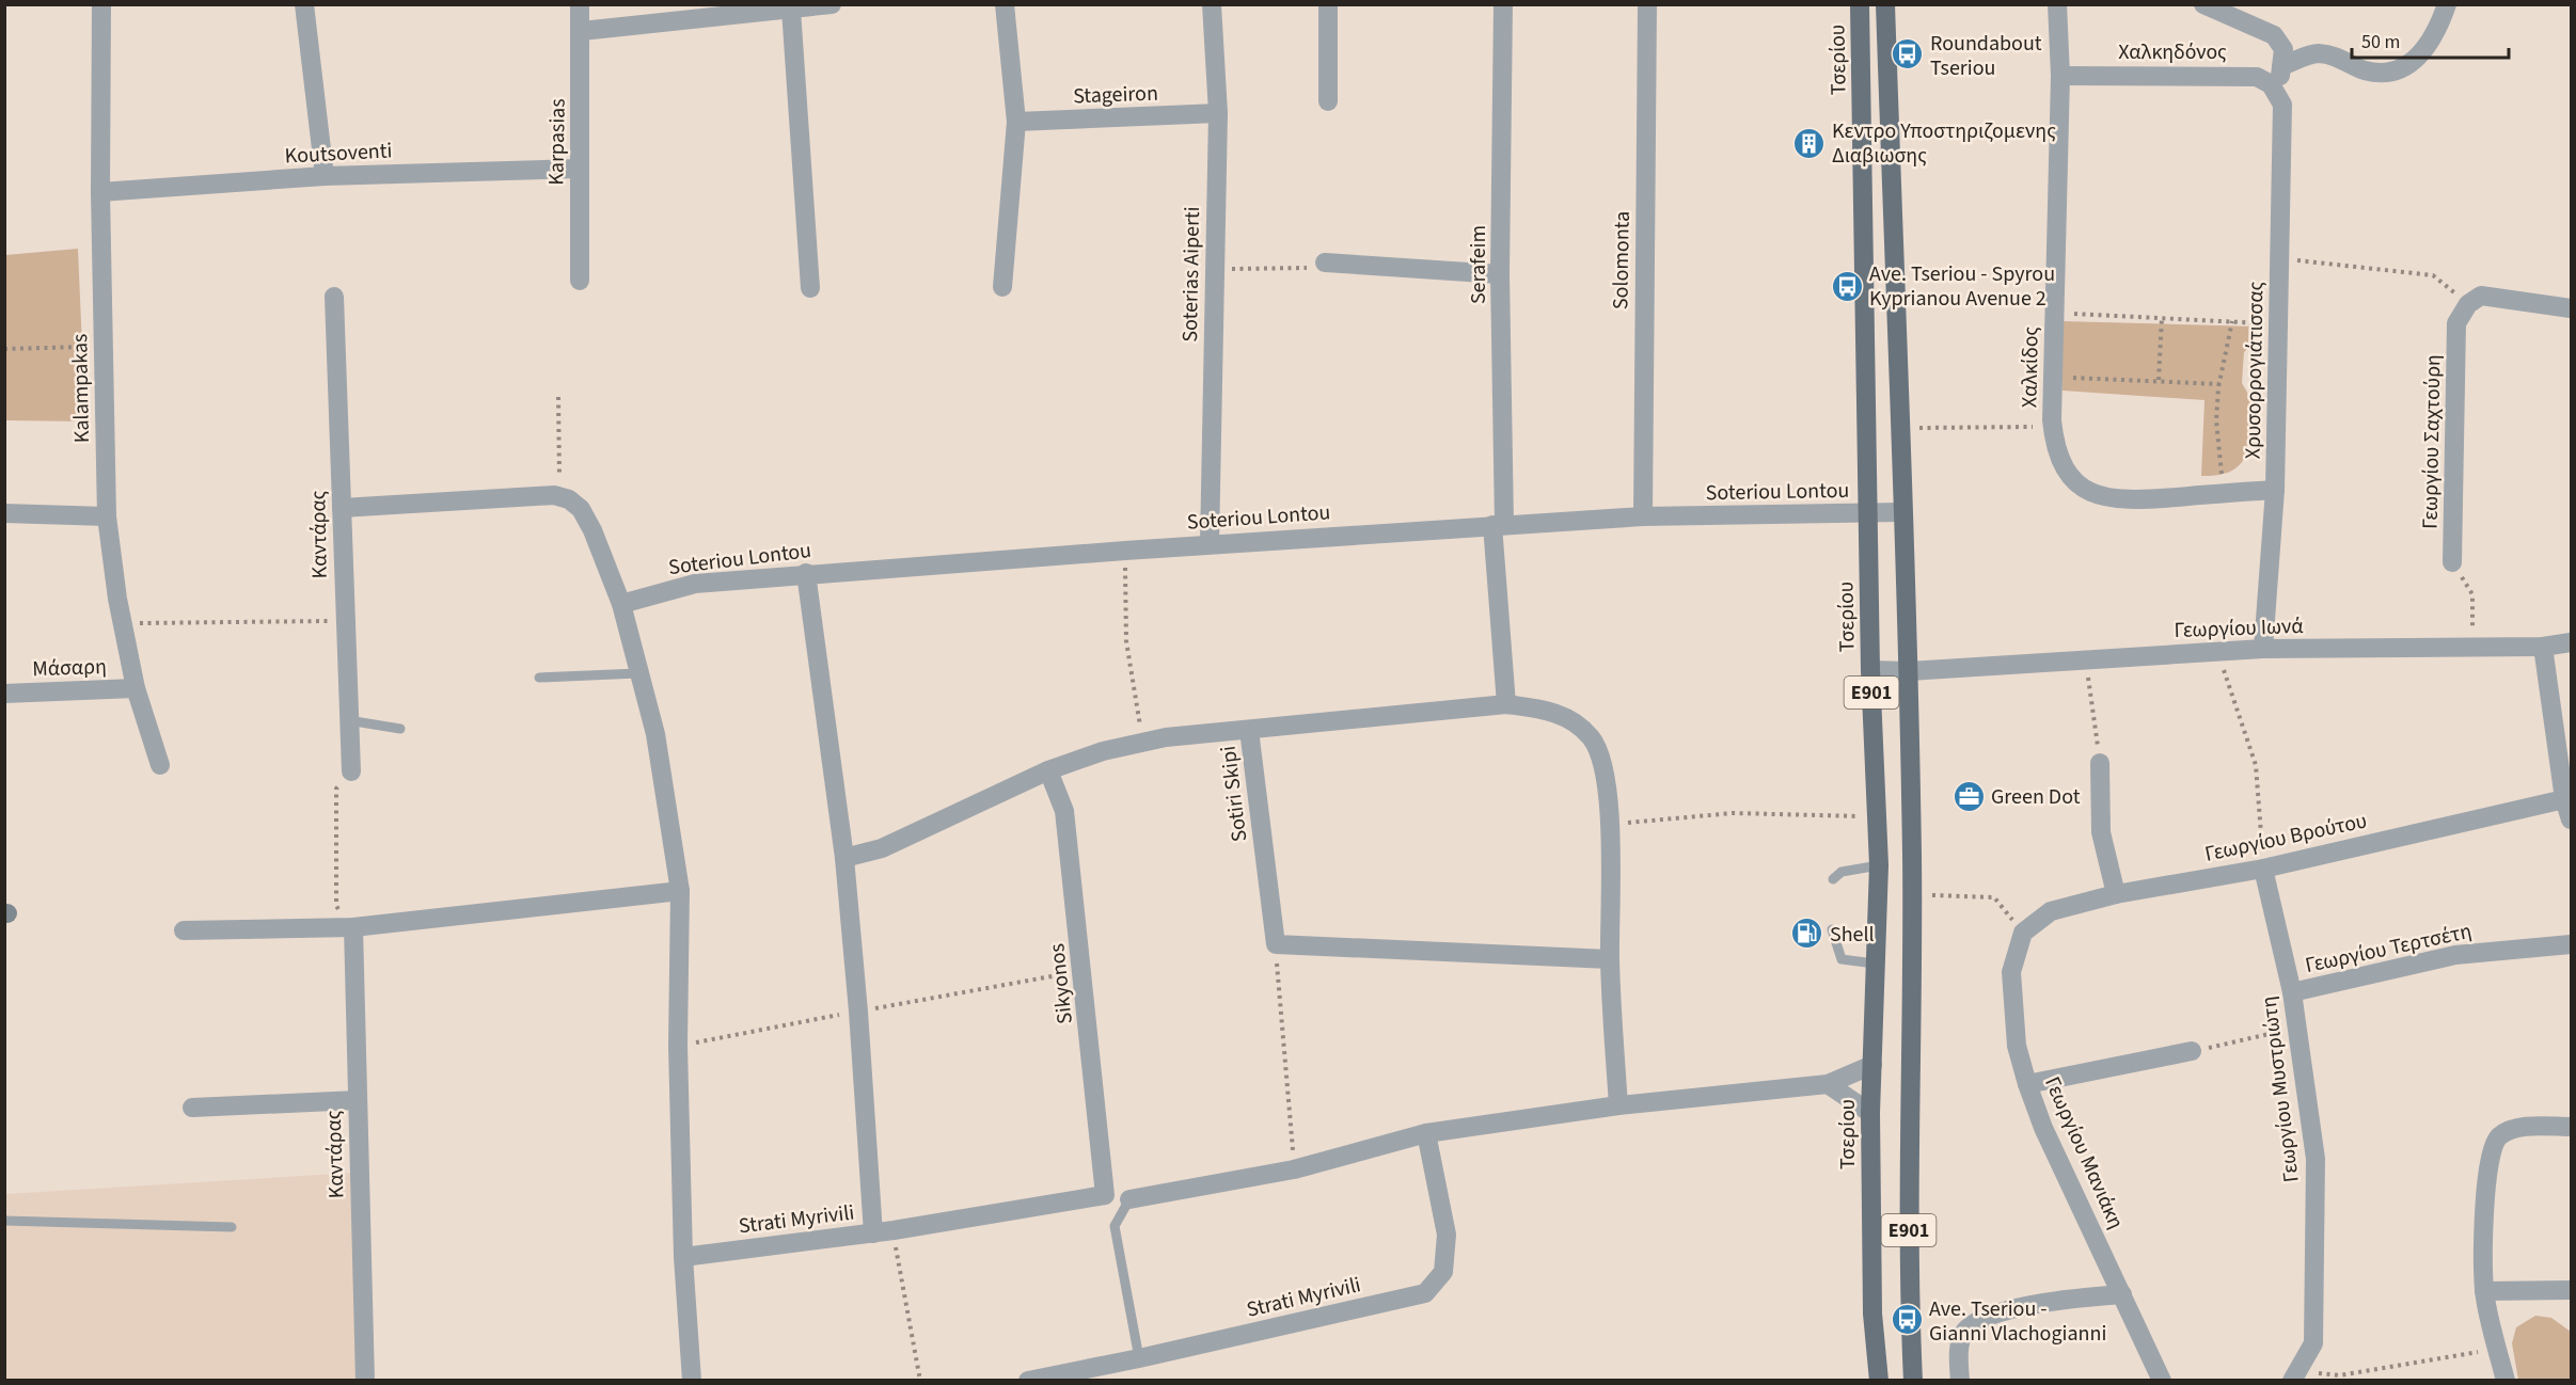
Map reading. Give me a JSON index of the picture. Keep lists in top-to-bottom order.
{
  "streets": {
    "main road": ["Τσερίου", "E901"],
    "street": [
      "Χαλκηδόνος",
      "Stageiron",
      "Karpasias",
      "Koutsoventi",
      "Solomonta",
      "Serafeim",
      "Soterias Aiperti",
      "Χαλκίδος",
      "Χρυσορρογιάτισσας",
      "Kalampakas",
      "Γεωργίου Σαχτούρη",
      "Soteriou Lontou",
      "Καντάρας",
      "Γεωργίου Ιωνά",
      "Μάσαρη",
      "Sotiri Skipi",
      "Γεωργίου Βρούτου",
      "Γεωργίου Τερτσέτη",
      "Sikyonos",
      "Γεωργίου Μυστριώτη",
      "Γεωργίου Μανιάκη",
      "Strati Myrivili"
    ]
  },
  "crossings": [
    ["Χαλκηδόνος", "Χαλκίδος"],
    ["Χαλκηδόνος", "Χρυσορρογιάτισσας"],
    ["Τσερίου", "Soteriou Lontou"],
    ["Τσερίου", "Γεωργίου Ιωνά"],
    ["Stageiron", "Soterias Aiperti"],
    ["Karpasias", "Koutsoventi"],
    ["Koutsoventi", "Kalampakas"],
    ["Solomonta", "Soteriou Lontou"],
    ["Serafeim", "Soteriou Lontou"],
    ["Soterias Aiperti", "Soteriou Lontou"],
    ["Χαλκίδος", "Χρυσορρογιάτισσας"],
    ["Χρυσορρογιάτισσας", "Γεωργίου Ιωνά"],
    ["Kalampakas", "Μάσαρη"],
    ["Soteriou Lontou", "E901"],
    ["Γεωργίου Ιωνά", "E901"],
    ["Sotiri Skipi", "Sikyonos"],
    ["Γεωργίου Βρούτου", "Γεωργίου Μυστριώτη"],
    ["Γεωργίου Βρούτου", "Γεωργίου Μανιάκη"],
    ["Γεωργίου Τερτσέτη", "Γεωργίου Μυστριώτη"],
    ["Sikyonos", "Strati Myrivili"]
  ],
  "places": {
    "bus stop": ["Roundabout Tseriou", "Ave. Tseriou - Spyrou Kyprianou Avenue 2", "Ave. Tseriou - Gianni Vlachogianni"],
    "building": ["Κεντρο Υποστηριζομενης Διαβιωσης"],
    "office": ["Green Dot"],
    "fuel station": ["Shell"]
  },
  "scale_bar": "50 m"
}
